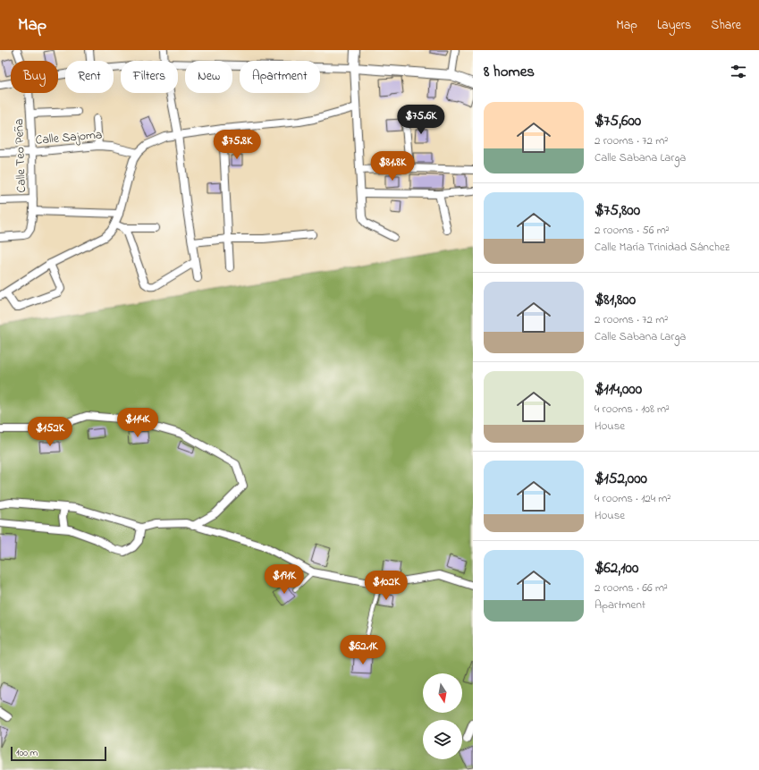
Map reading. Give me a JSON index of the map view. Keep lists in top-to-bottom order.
{
  "streets": {
    "street": ["Calle Sajoma", "Calle Teo Peña"]
  },
  "crossings": [
    ["Calle Sajoma", "Calle Teo Peña"]
  ],
  "scale_bar": "100 m",
  "north": "bottom",
  "page": {
    "header": "Map",
    "nav": ["Map", "Layers", "Share"],
    "heading": "8 homes",
    "chip": [
      "Buy",
      "Rent",
      "Filters",
      "New",
      "Apartment"
    ],
    "list": [
      {
        "name": "$75,600",
        "note": "2 rooms · 72 m² · Calle Sabana Larga"
      },
      {
        "name": "$75,800",
        "note": "2 rooms · 56 m² · Calle María Trinidad Sánchez"
      },
      {
        "name": "$81,800",
        "note": "2 rooms · 72 m² · Calle Sabana Larga"
      },
      {
        "name": "$114,000",
        "note": "4 rooms · 108 m² · House"
      },
      {
        "name": "$152,000",
        "note": "4 rooms · 124 m² · House"
      },
      {
        "name": "$62,100",
        "note": "2 rooms · 66 m² · Apartment"
      }
    ],
    "price": [
      "$75.6K",
      "$75.8K",
      "$81.8K",
      "$114K",
      "$152K",
      "$191K",
      "$102K",
      "$62.1K"
    ],
    "scale": "100 m"
  }
}
